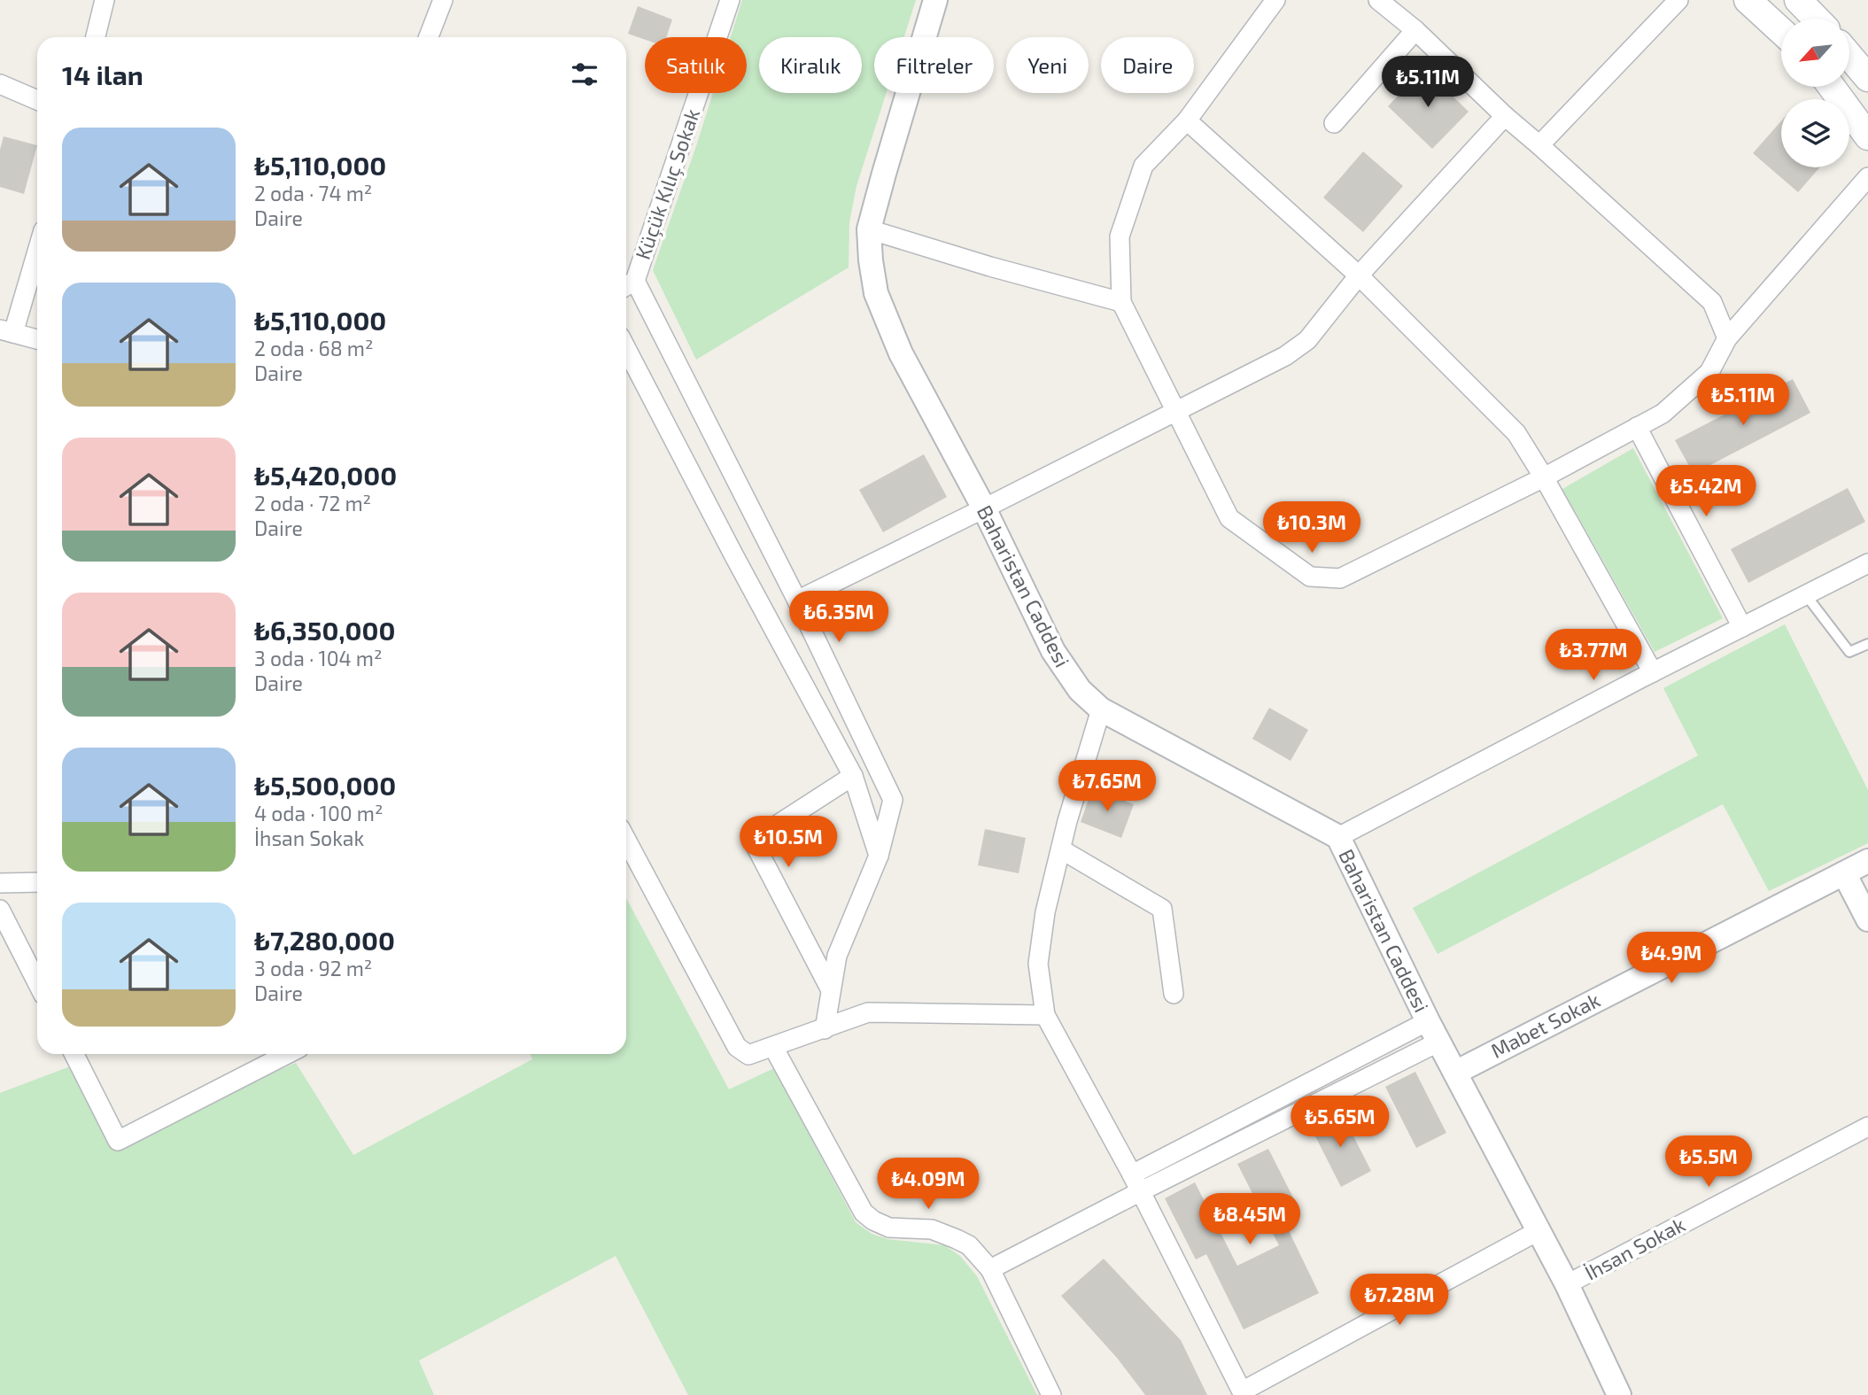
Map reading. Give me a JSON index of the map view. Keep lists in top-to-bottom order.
{
  "streets": {
    "street": [
      "Küçük Kılıç Sokak",
      "Baharistan Caddesi",
      "Mabet Sokak",
      "İhsan Sokak"
    ]
  },
  "crossings": [
    ["Baharistan Caddesi", "Mabet Sokak"],
    ["Baharistan Caddesi", "İhsan Sokak"]
  ],
  "north": "bottom left",
  "page": {
    "chip": [
      "Satılık",
      "Kiralık",
      "Filtreler",
      "Yeni",
      "Daire"
    ],
    "heading": "14 ilan",
    "price": [
      "₺5.11M",
      "₺5.11M",
      "₺5.42M",
      "₺10.3M",
      "₺6.35M",
      "₺3.77M",
      "₺7.65M",
      "₺10.5M",
      "₺4.9M",
      "₺5.65M",
      "₺5.5M",
      "₺4.09M",
      "₺8.45M",
      "₺7.28M"
    ],
    "list": [
      {
        "name": "₺5,110,000",
        "note": "2 oda · 74 m² · Daire"
      },
      {
        "name": "₺5,110,000",
        "note": "2 oda · 68 m² · Daire"
      },
      {
        "name": "₺5,420,000",
        "note": "2 oda · 72 m² · Daire"
      },
      {
        "name": "₺6,350,000",
        "note": "3 oda · 104 m² · Daire"
      },
      {
        "name": "₺5,500,000",
        "note": "4 oda · 100 m² · İhsan Sokak"
      },
      {
        "name": "₺7,280,000",
        "note": "3 oda · 92 m² · Daire"
      }
    ]
  }
}
